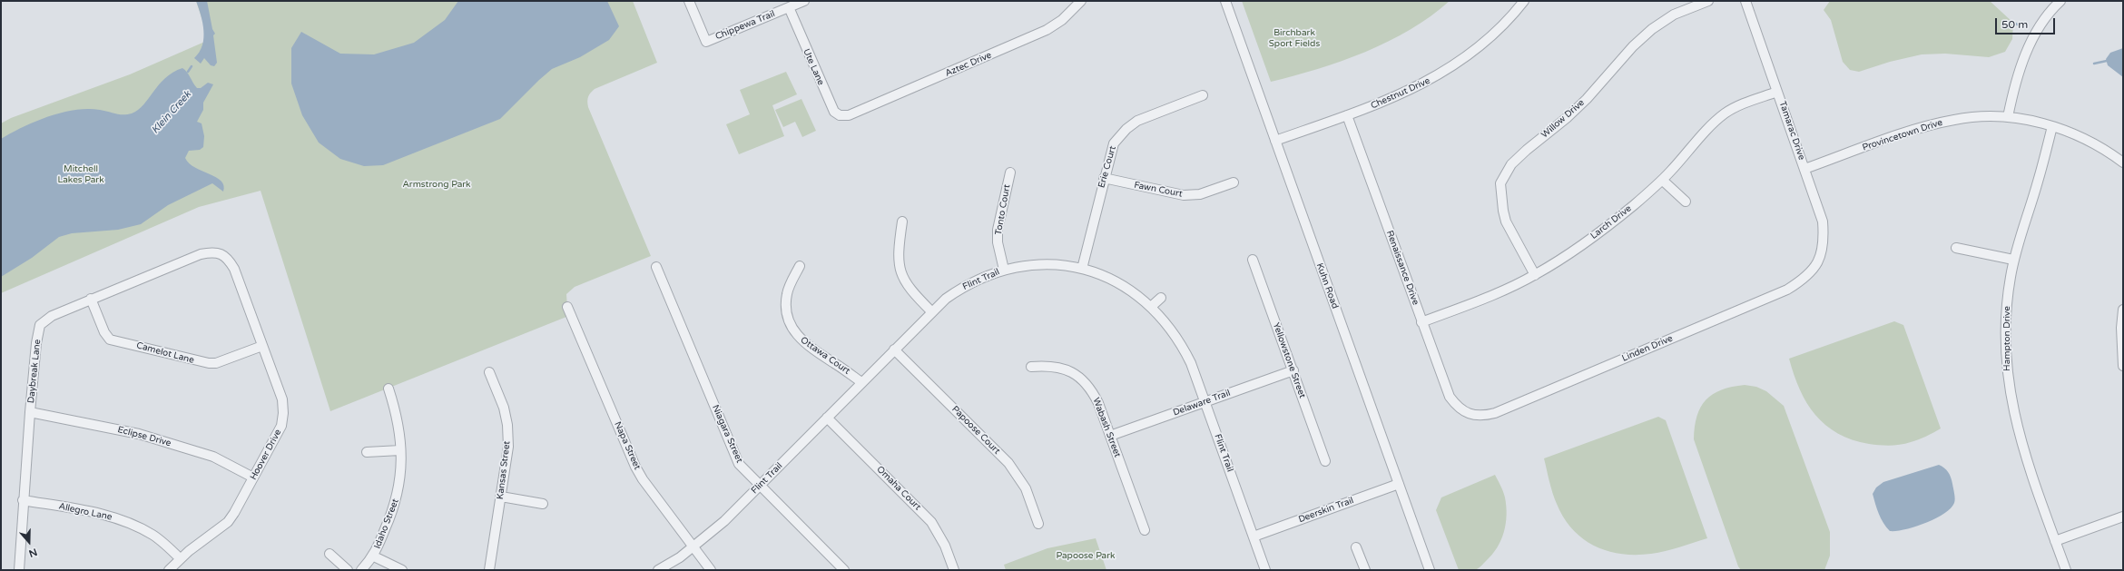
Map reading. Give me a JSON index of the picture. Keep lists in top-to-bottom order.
{
  "streets": {
    "street": [
      "Chippewa Trail",
      "Aztec Drive",
      "Ute Lane",
      "Chestnut Drive",
      "Willow Drive",
      "Tamarac Drive",
      "Provincetown Drive",
      "Erie Court",
      "Fawn Court",
      "Tonto Court",
      "Larch Drive",
      "Renaissance Drive",
      "Flint Trail",
      "Kuhn Road",
      "Hampton Drive",
      "Linden Drive",
      "Camelot Lane",
      "Ottawa Court",
      "Yellowstone Street",
      "Daybreak Lane",
      "Delaware Trail",
      "Wabash Street",
      "Papoose Court",
      "Niagara Street",
      "Eclipse Drive",
      "Napa Street",
      "Hoover Drive",
      "Kansas Street",
      "Omaha Court",
      "Deerskin Trail",
      "Allegro Lane",
      "Idaho Street"
    ]
  },
  "crossings": [
    ["Chippewa Trail", "Ute Lane"],
    ["Aztec Drive", "Ute Lane"],
    ["Chestnut Drive", "Renaissance Drive"],
    ["Chestnut Drive", "Kuhn Road"],
    ["Willow Drive", "Larch Drive"],
    ["Tamarac Drive", "Provincetown Drive"],
    ["Tamarac Drive", "Larch Drive"],
    ["Tamarac Drive", "Linden Drive"],
    ["Provincetown Drive", "Hampton Drive"],
    ["Erie Court", "Fawn Court"],
    ["Erie Court", "Flint Trail"],
    ["Tonto Court", "Flint Trail"],
    ["Larch Drive", "Renaissance Drive"],
    ["Renaissance Drive", "Linden Drive"],
    ["Flint Trail", "Ottawa Court"],
    ["Flint Trail", "Delaware Trail"],
    ["Flint Trail", "Papoose Court"],
    ["Flint Trail", "Niagara Street"],
    ["Flint Trail", "Napa Street"],
    ["Flint Trail", "Omaha Court"],
    ["Flint Trail", "Deerskin Trail"],
    ["Kuhn Road", "Deerskin Trail"],
    ["Camelot Lane", "Daybreak Lane"],
    ["Camelot Lane", "Hoover Drive"],
    ["Yellowstone Street", "Delaware Trail"],
    ["Daybreak Lane", "Eclipse Drive"],
    ["Daybreak Lane", "Hoover Drive"],
    ["Daybreak Lane", "Allegro Lane"],
    ["Delaware Trail", "Wabash Street"],
    ["Eclipse Drive", "Hoover Drive"],
    ["Hoover Drive", "Allegro Lane"]
  ],
  "water": ["Klein Creek"],
  "parks": [
    "Birchbark Sport Fields",
    "Mitchell Lakes Park",
    "Armstrong Park",
    "Papoose Park"
  ],
  "scale_bar": "50 m",
  "north": "bottom"
}
